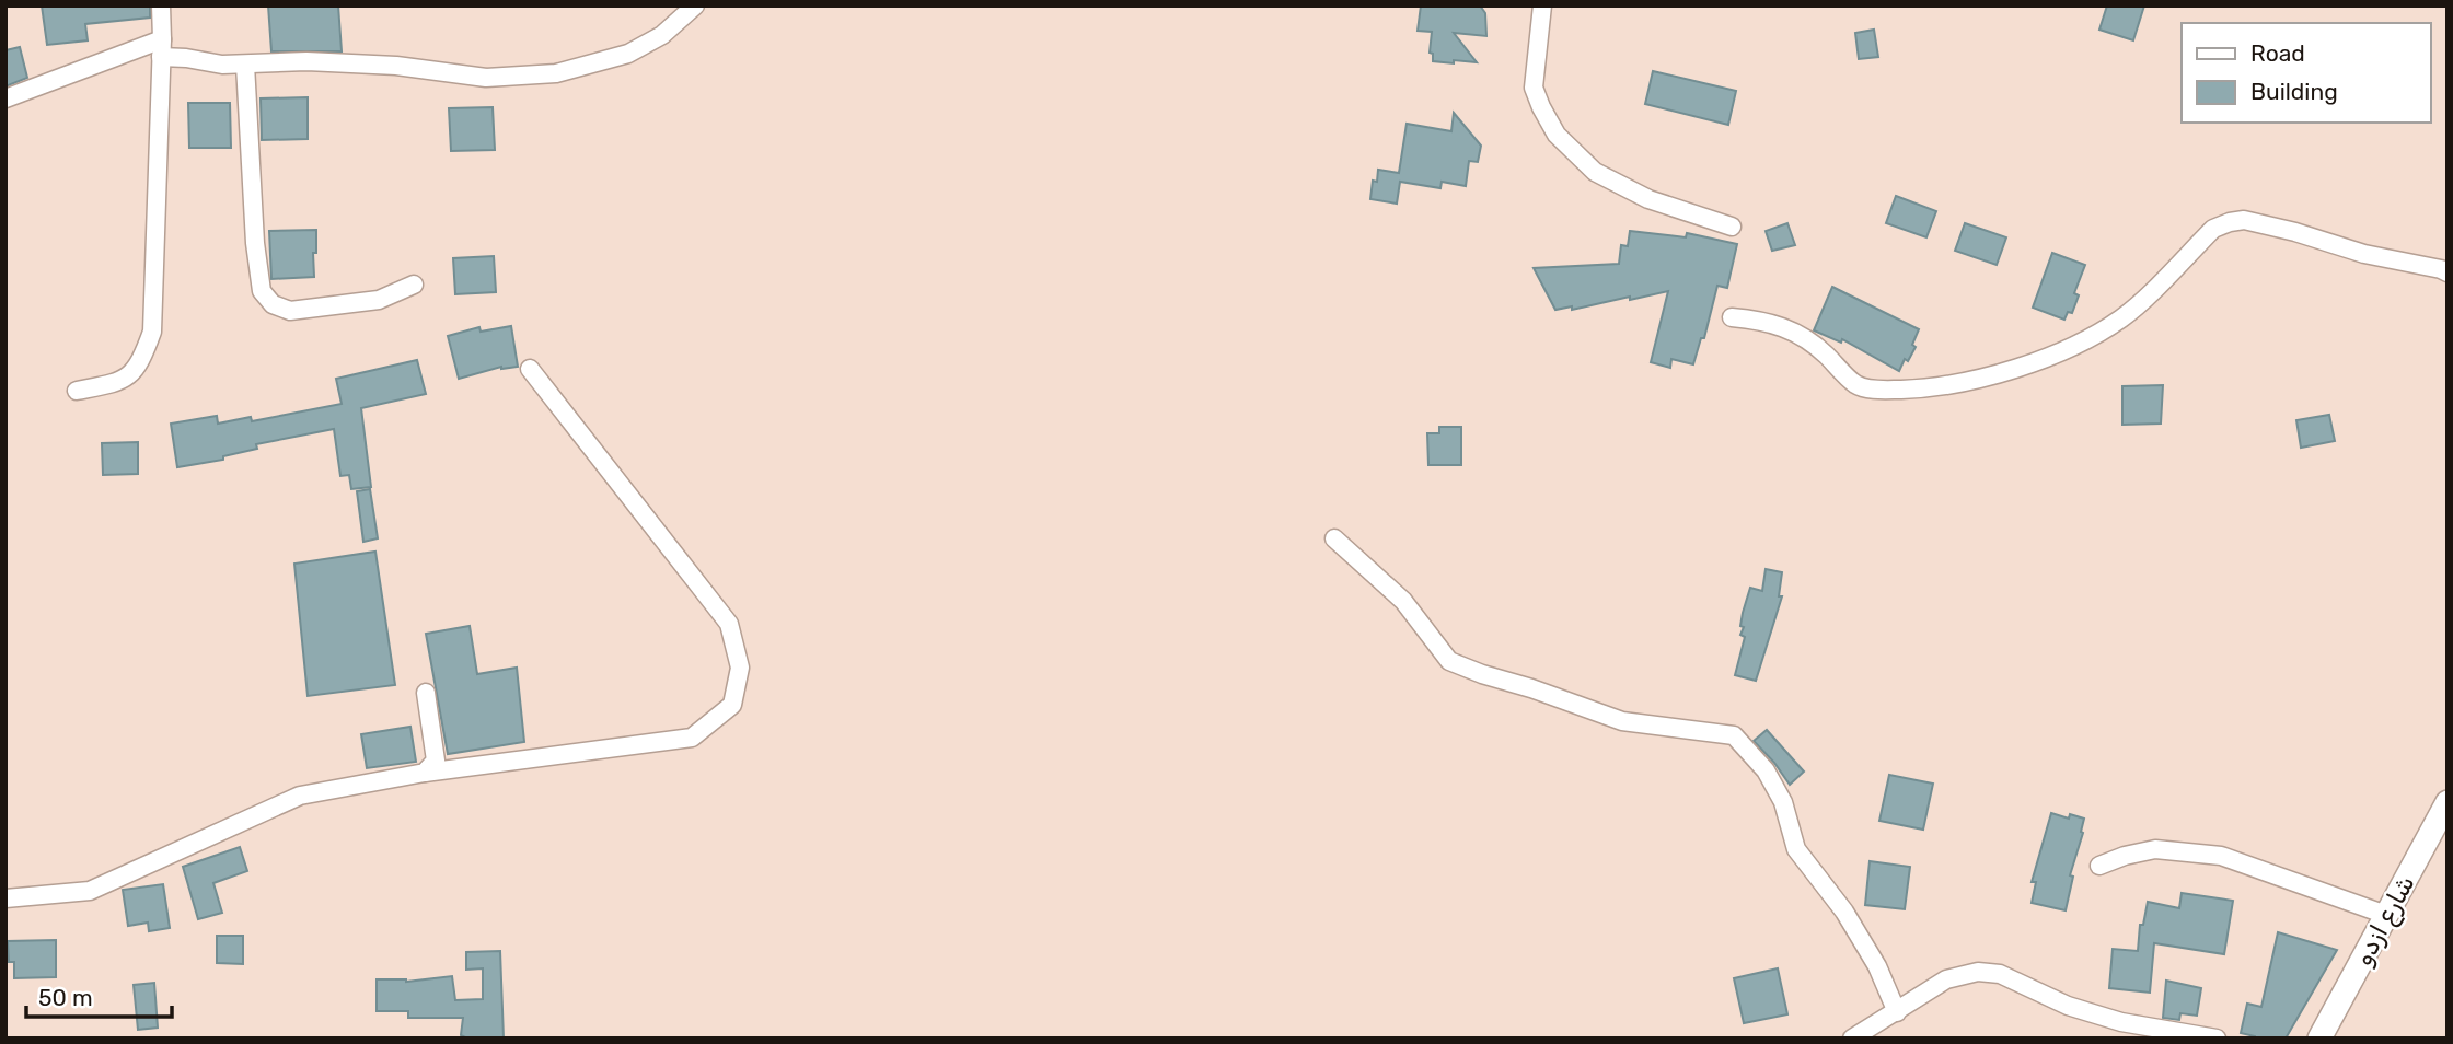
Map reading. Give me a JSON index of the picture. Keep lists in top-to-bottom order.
{
  "streets": {
    "street": ["شارع ازدو"]
  },
  "legend": ["Road", "Building"],
  "scale_bar": "50 m"
}
